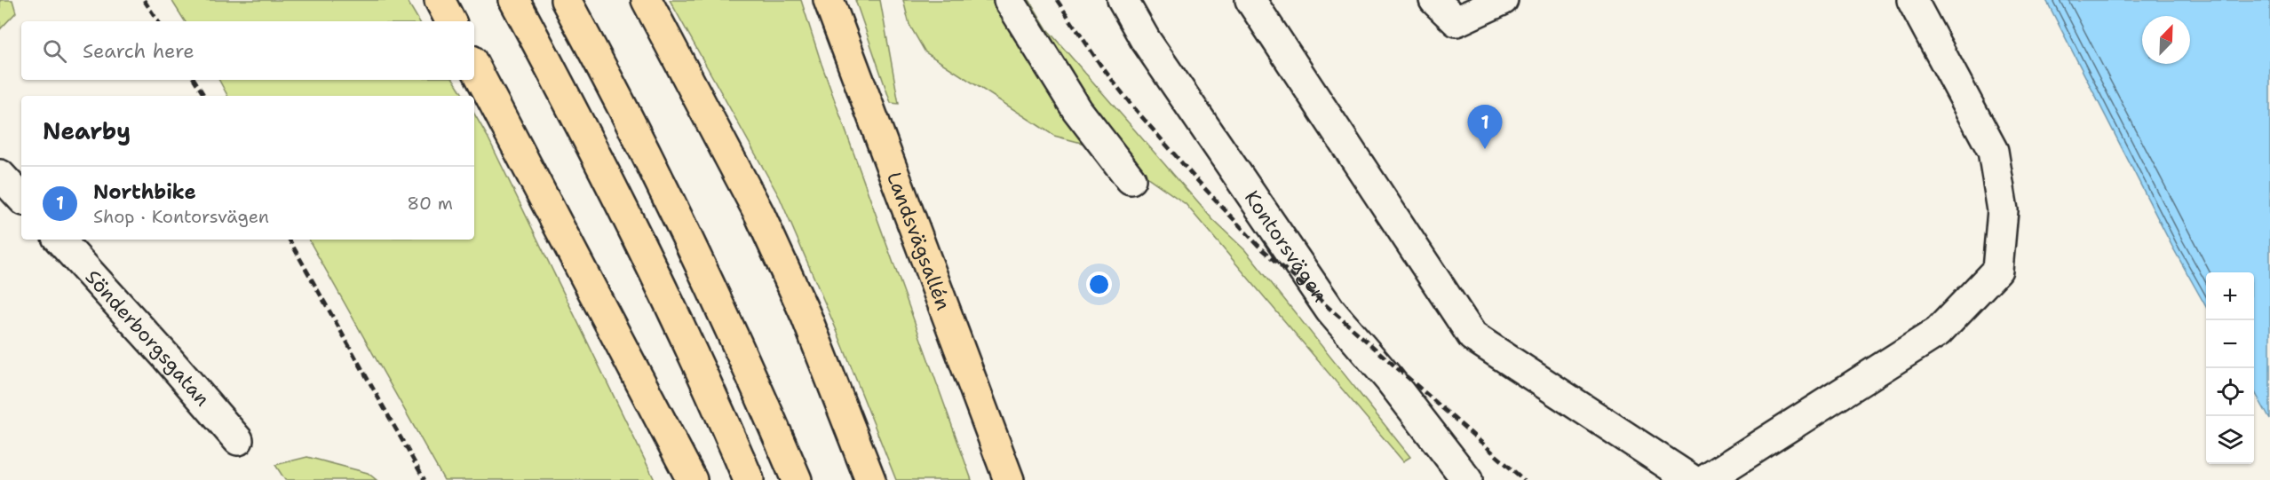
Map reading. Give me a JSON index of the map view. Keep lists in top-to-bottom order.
{
  "streets": {
    "main road": ["Landsvägsallén"],
    "street": ["Kontorsvägen", "Sönderborgsgatan"]
  },
  "north": "top right",
  "page": {
    "search": "Search here",
    "heading": "Nearby",
    "pins": "1",
    "list": [
      {
        "mark": "1",
        "name": "Northbike",
        "note": "Shop · Kontorsvägen",
        "value": "80 m"
      }
    ],
    "map_buttons": ["+", "−"]
  }
}
